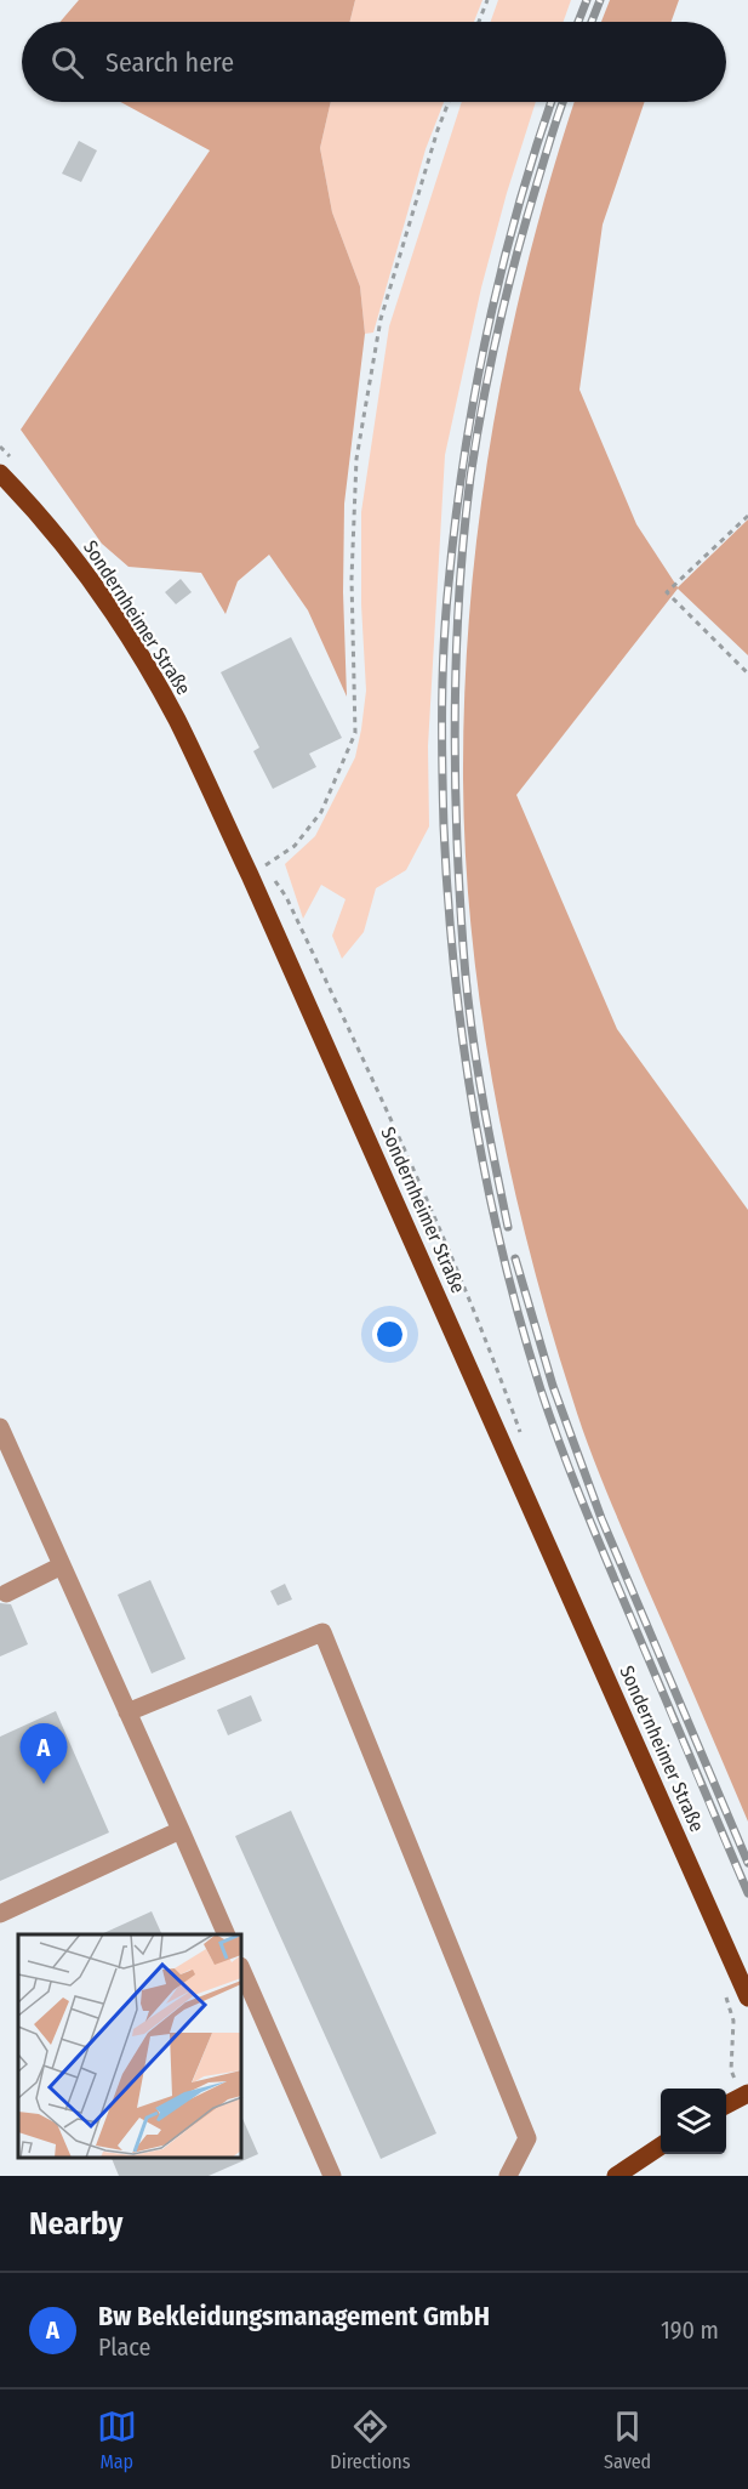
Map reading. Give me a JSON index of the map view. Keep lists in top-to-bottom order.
{
  "streets": {
    "main road": ["Sondernheimer Straße"]
  },
  "page": {
    "search": "Search here",
    "pins": "A",
    "heading": "Nearby",
    "list": [
      {
        "mark": "A",
        "name": "Bw Bekleidungsmanagement GmbH",
        "note": "Place",
        "value": "190 m"
      }
    ],
    "nav": ["Map", "Directions", "Saved"]
  }
}
